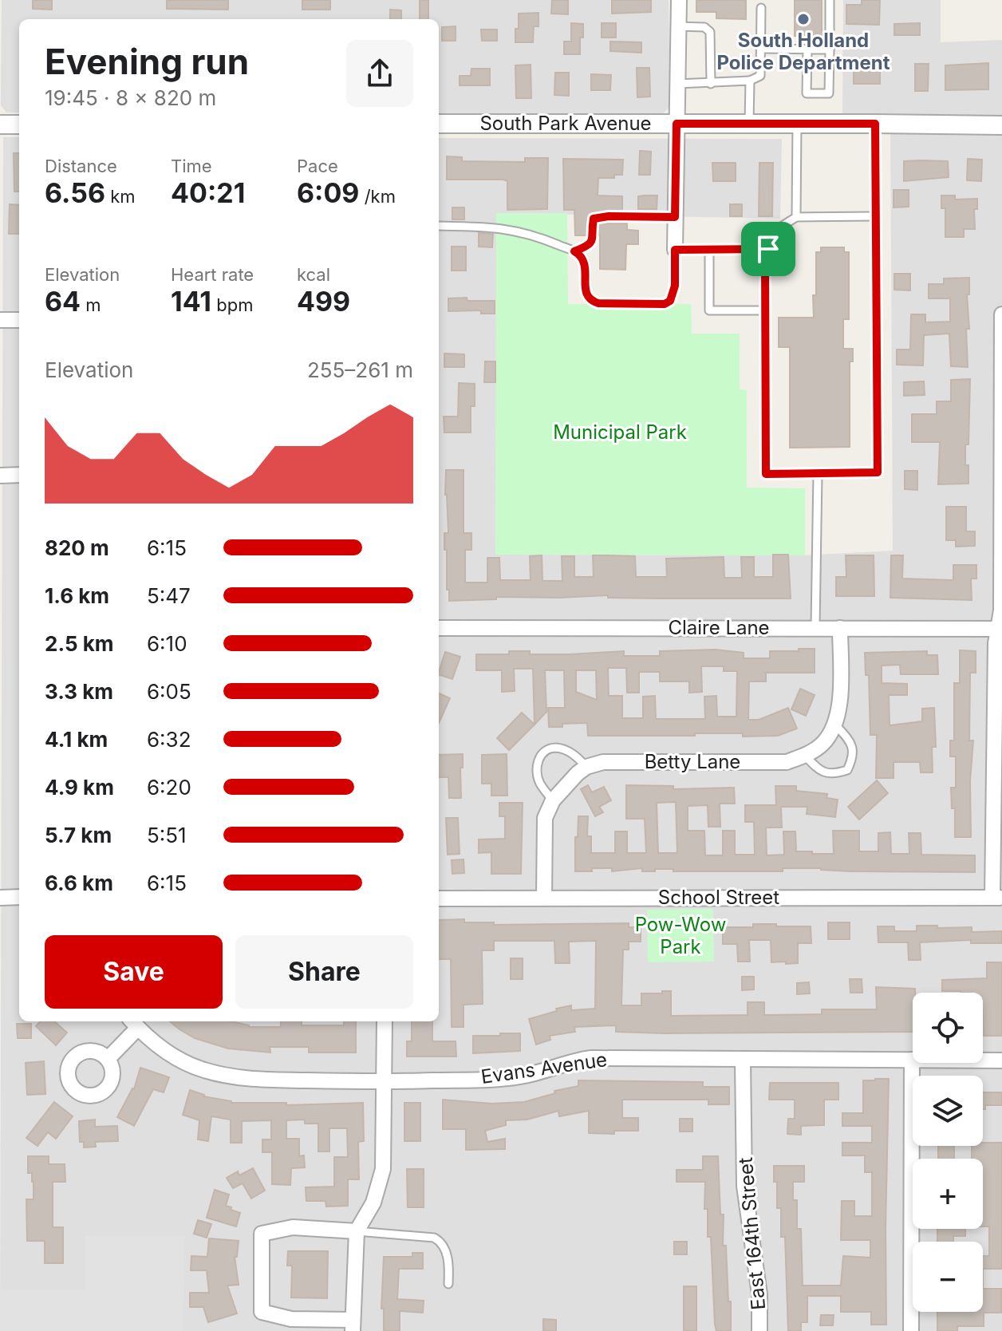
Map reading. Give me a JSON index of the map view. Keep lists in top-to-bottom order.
{
  "streets": {
    "street": [
      "South Park Avenue",
      "Claire Lane",
      "Betty Lane",
      "School Street",
      "Evans Avenue",
      "East 164th Street"
    ]
  },
  "crossings": [
    ["Evans Avenue", "East 164th Street"]
  ],
  "parks": ["Municipal Park", "Pow-Wow Park"],
  "places": ["South Holland Police Department"],
  "page": {
    "heading": ["Evening run", "19:45 · 8 × 820 m"],
    "stats": [
      ["Distance", "6.56 km"],
      ["Time", "40:21"],
      ["Pace", "6:09 /km"],
      ["Elevation", "64 m"],
      ["Heart rate", "141 bpm"],
      ["kcal", "499"]
    ],
    "chart": ["Elevation", "255–261 m"],
    "list": [
      {
        "name": "820 m",
        "note": "6:15"
      },
      {
        "name": "1.6 km",
        "note": "5:47"
      },
      {
        "name": "2.5 km",
        "note": "6:10"
      },
      {
        "name": "3.3 km",
        "note": "6:05"
      },
      {
        "name": "4.1 km",
        "note": "6:32"
      },
      {
        "name": "4.9 km",
        "note": "6:20"
      },
      {
        "name": "5.7 km",
        "note": "5:51"
      },
      {
        "name": "6.6 km",
        "note": "6:15"
      }
    ],
    "buttons": ["Save", "Share"],
    "map_buttons": ["+", "−"]
  }
}
